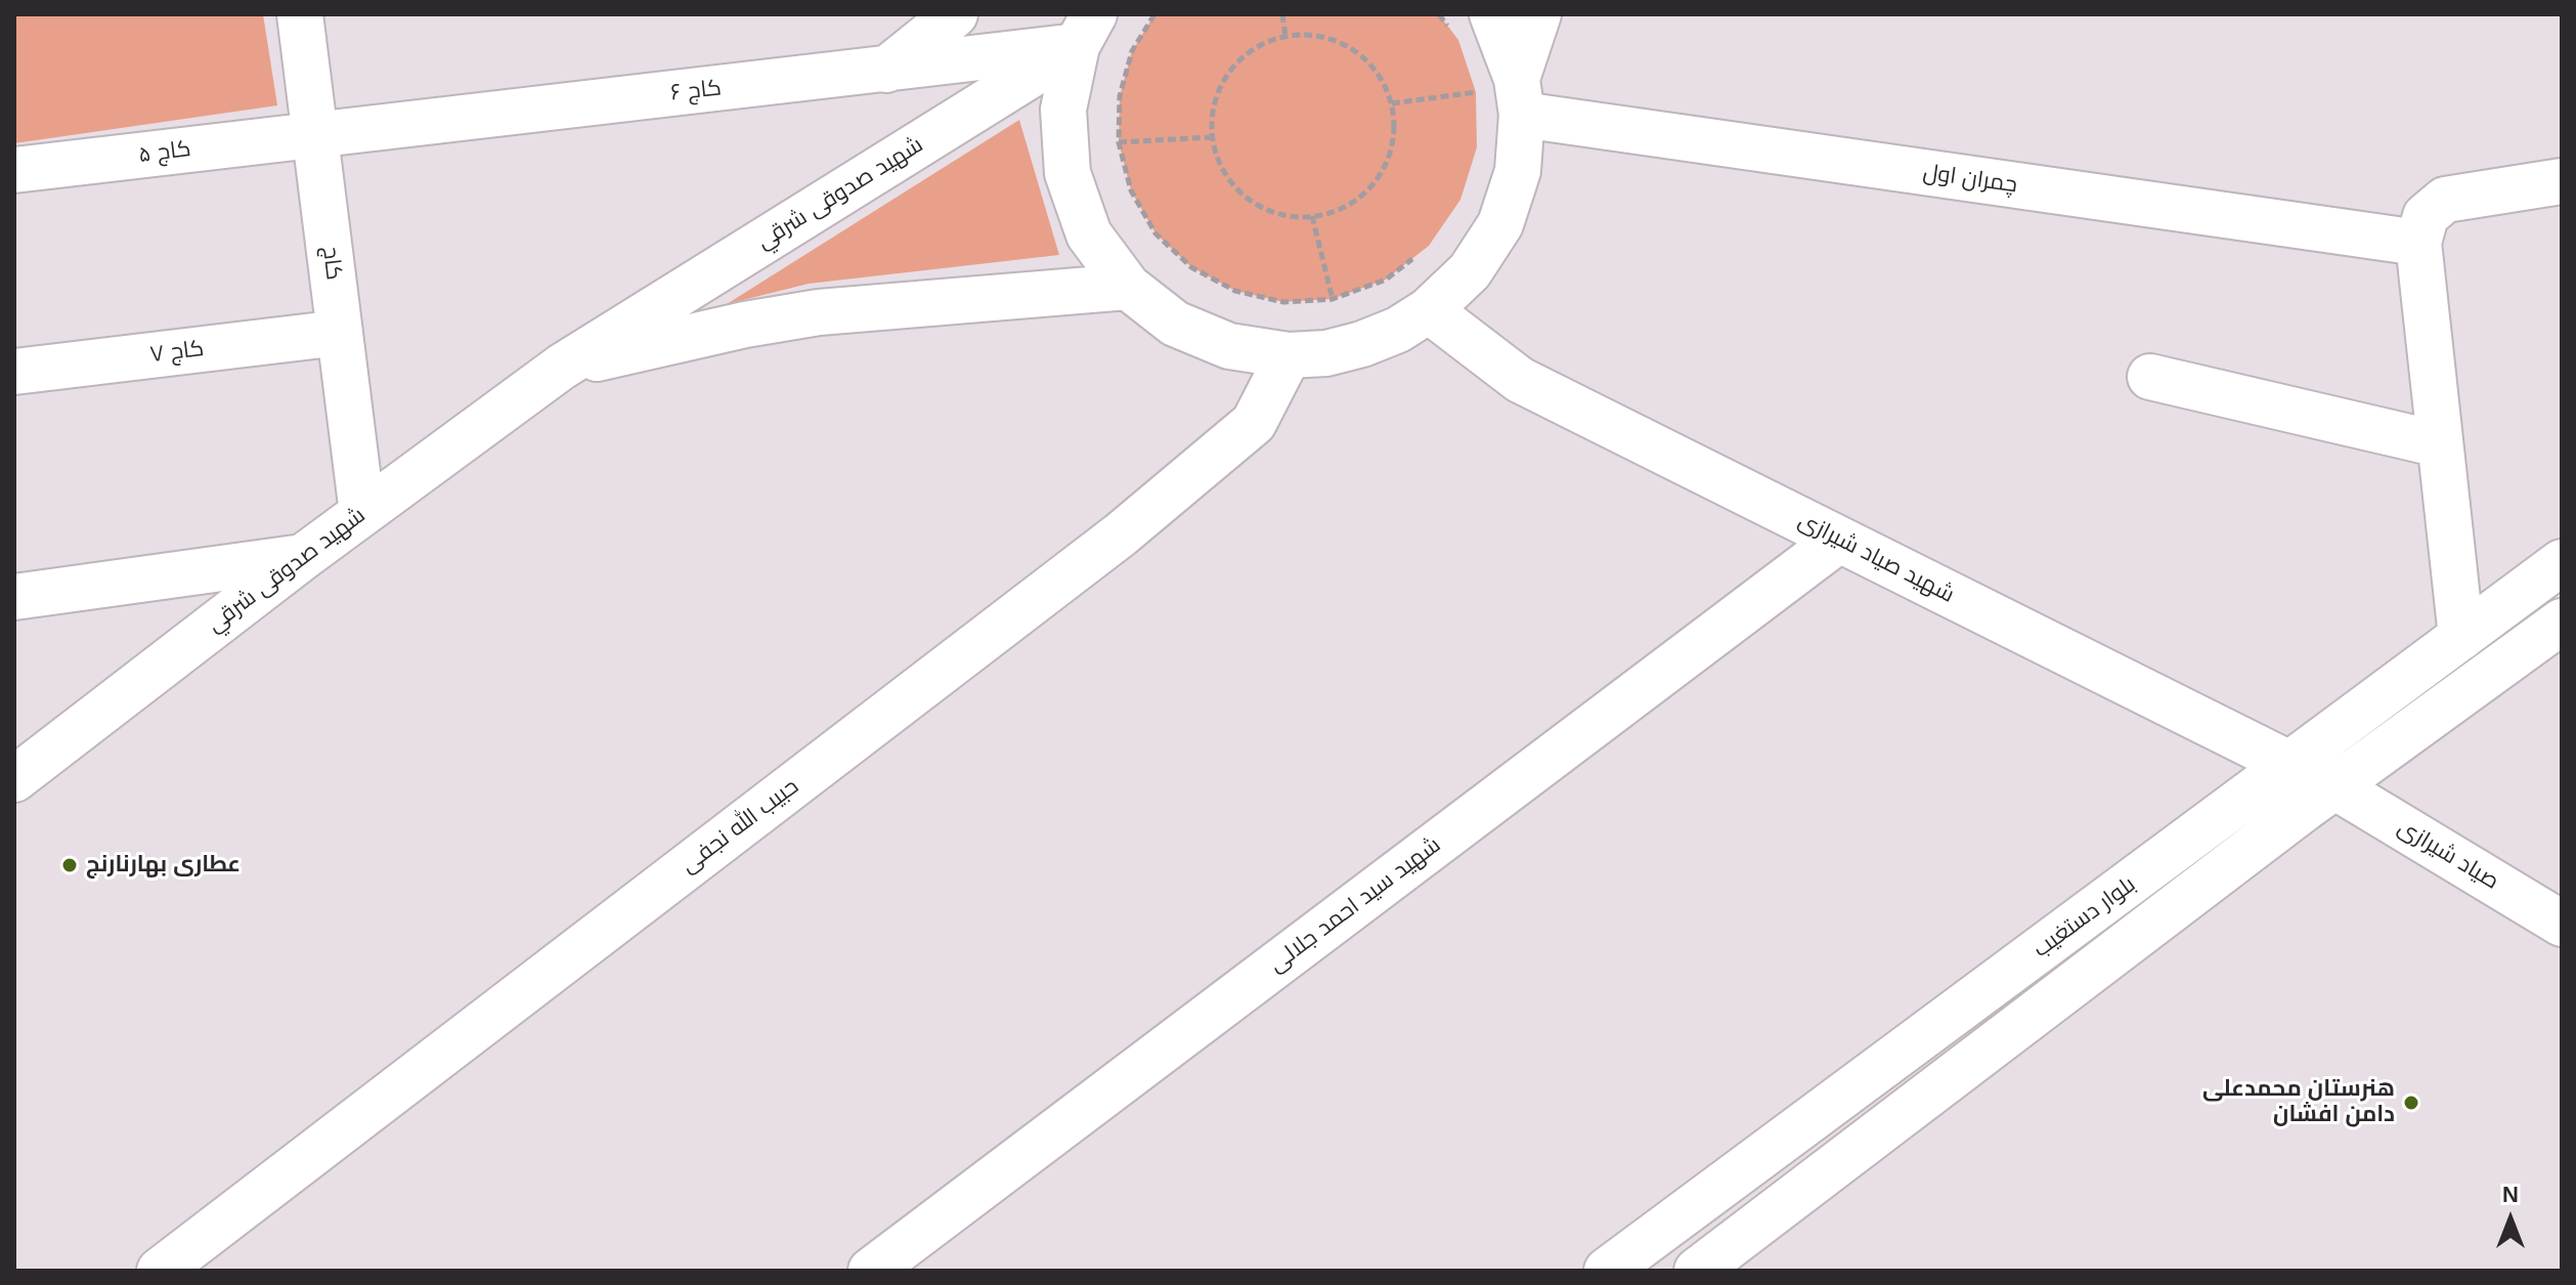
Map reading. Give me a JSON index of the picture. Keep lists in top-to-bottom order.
{
  "streets": {
    "street": [
      "کاج ۶",
      "کاج ۵",
      "چمران اول",
      "شهید صدوقی شرقي",
      "کاج",
      "کاج ۷",
      "شهید صیاد شیرازی",
      "حبیب الله نجفی",
      "صیاد شیرازی",
      "شهید سید احمد جلالی",
      "بلوار دستغیب"
    ]
  },
  "crossings": [
    ["کاج ۶", "کاج ۵"],
    ["کاج ۶", "شهید صدوقی شرقي"],
    ["کاج ۶", "کاج"],
    ["کاج ۵", "کاج"],
    ["شهید صدوقی شرقي", "کاج"],
    ["کاج", "کاج ۷"],
    ["شهید صیاد شیرازی", "صیاد شیرازی"],
    ["شهید صیاد شیرازی", "شهید سید احمد جلالی"],
    ["شهید صیاد شیرازی", "بلوار دستغیب"],
    ["صیاد شیرازی", "بلوار دستغیب"]
  ],
  "places": ["عطاری بهارنارنج", "هنرستان محمدعلی دامن افشان"],
  "north": "top"
}
